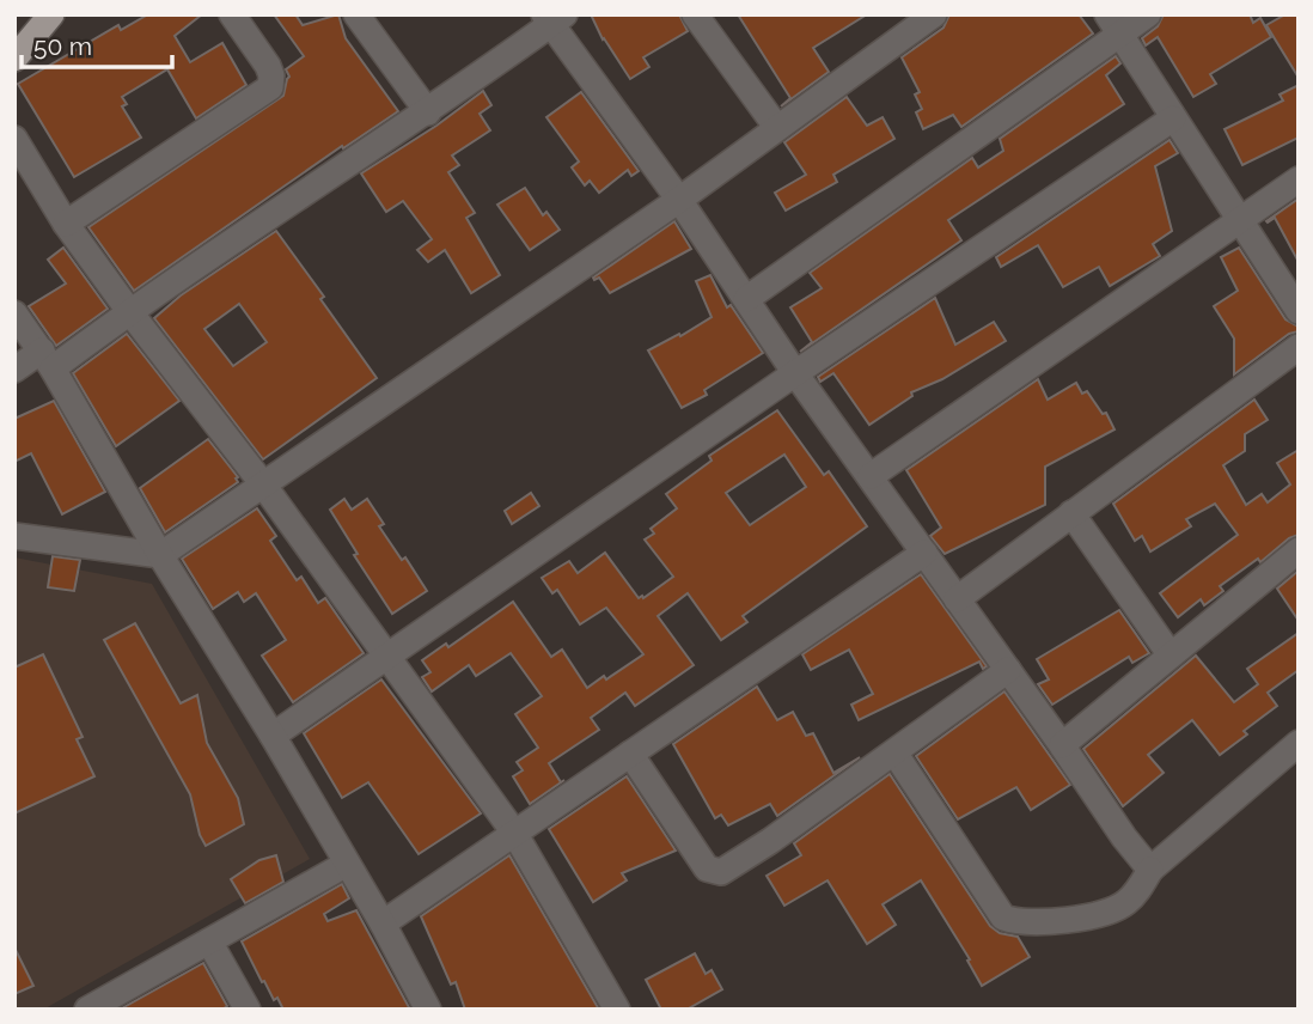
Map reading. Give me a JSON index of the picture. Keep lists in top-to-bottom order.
{
  "scale_bar": "50 m"
}
